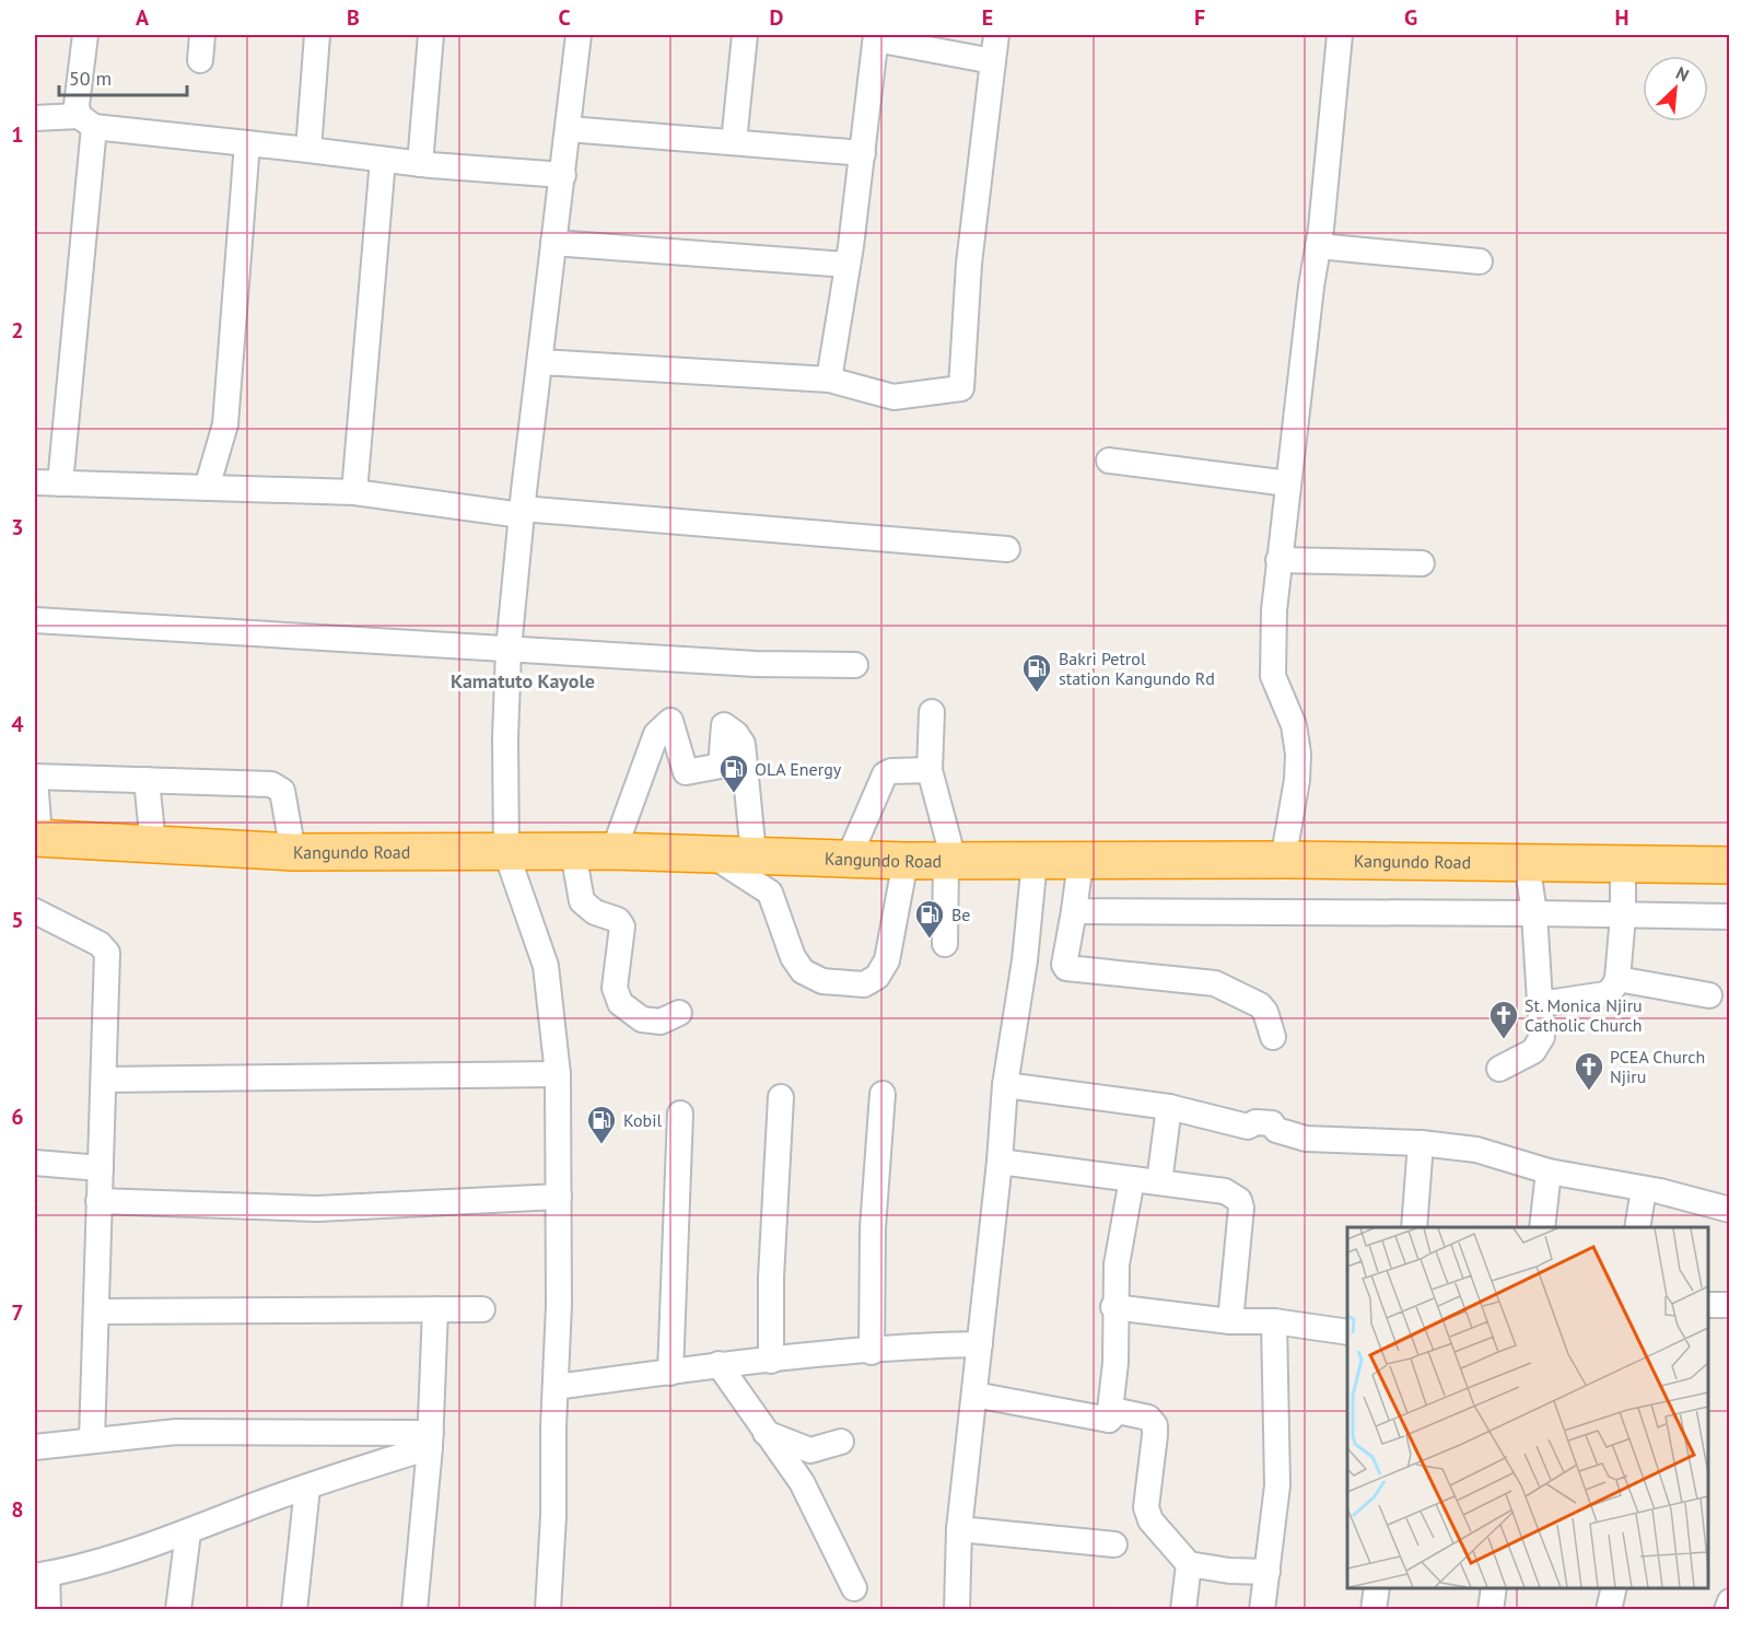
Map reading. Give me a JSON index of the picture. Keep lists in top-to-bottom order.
{
  "streets": {
    "highway": ["Kangundo Road"]
  },
  "districts": ["Kamatuto Kayole"],
  "places": {
    "fuel station": [
      "Bakri Petrol station Kangundo Rd",
      "OLA Energy",
      "Be",
      "Kobil"
    ],
    "church": ["St. Monica Njiru Catholic Church", "PCEA Church Njiru"]
  },
  "scale_bar": "50 m",
  "north": "top right",
  "grid": {
    "columns": [
      "A",
      "B",
      "C",
      "D",
      "E",
      "F",
      "G",
      "H"
    ],
    "rows": [
      "1",
      "2",
      "3",
      "4",
      "5",
      "6",
      "7",
      "8"
    ]
  }
}
